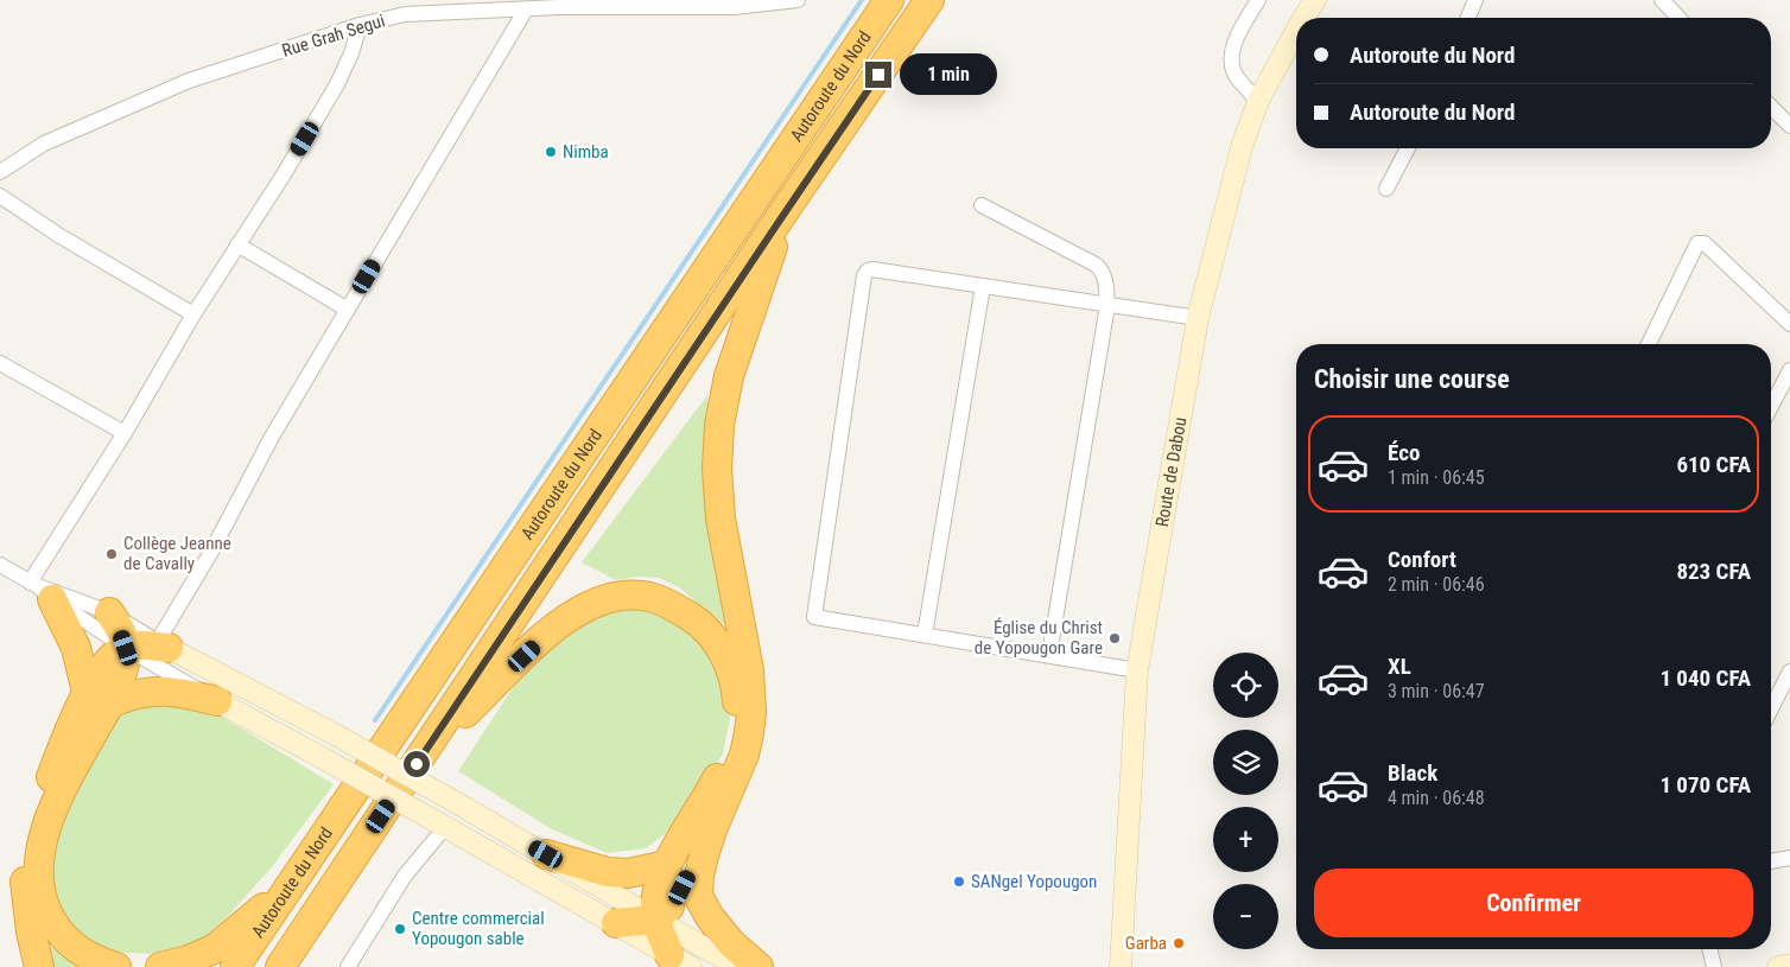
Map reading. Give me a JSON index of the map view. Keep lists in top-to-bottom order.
{
  "streets": {
    "highway": ["Autoroute du Nord"],
    "main road": ["Route de Dabou"],
    "street": ["Rue Grah Segui"]
  },
  "places": [
    "Nimba",
    "Collège Jeanne de Cavally",
    "Église du Christ de Yopougon Gare",
    "SANgel Yopougon",
    "Centre commercial Yopougon sable",
    "Garba"
  ],
  "page": {
    "banner": ["Autoroute du Nord", "Autoroute du Nord"],
    "bubble": "1 min",
    "heading": "Choisir une course",
    "list": [
      {
        "name": "Éco",
        "note": "1 min · 06:45",
        "value": "610 CFA"
      },
      {
        "name": "Confort",
        "note": "2 min · 06:46",
        "value": "823 CFA"
      },
      {
        "name": "XL",
        "note": "3 min · 06:47",
        "value": "1 040 CFA"
      },
      {
        "name": "Black",
        "note": "4 min · 06:48",
        "value": "1 070 CFA"
      }
    ],
    "map_buttons": ["+", "−"],
    "buttons": "Confirmer"
  }
}
